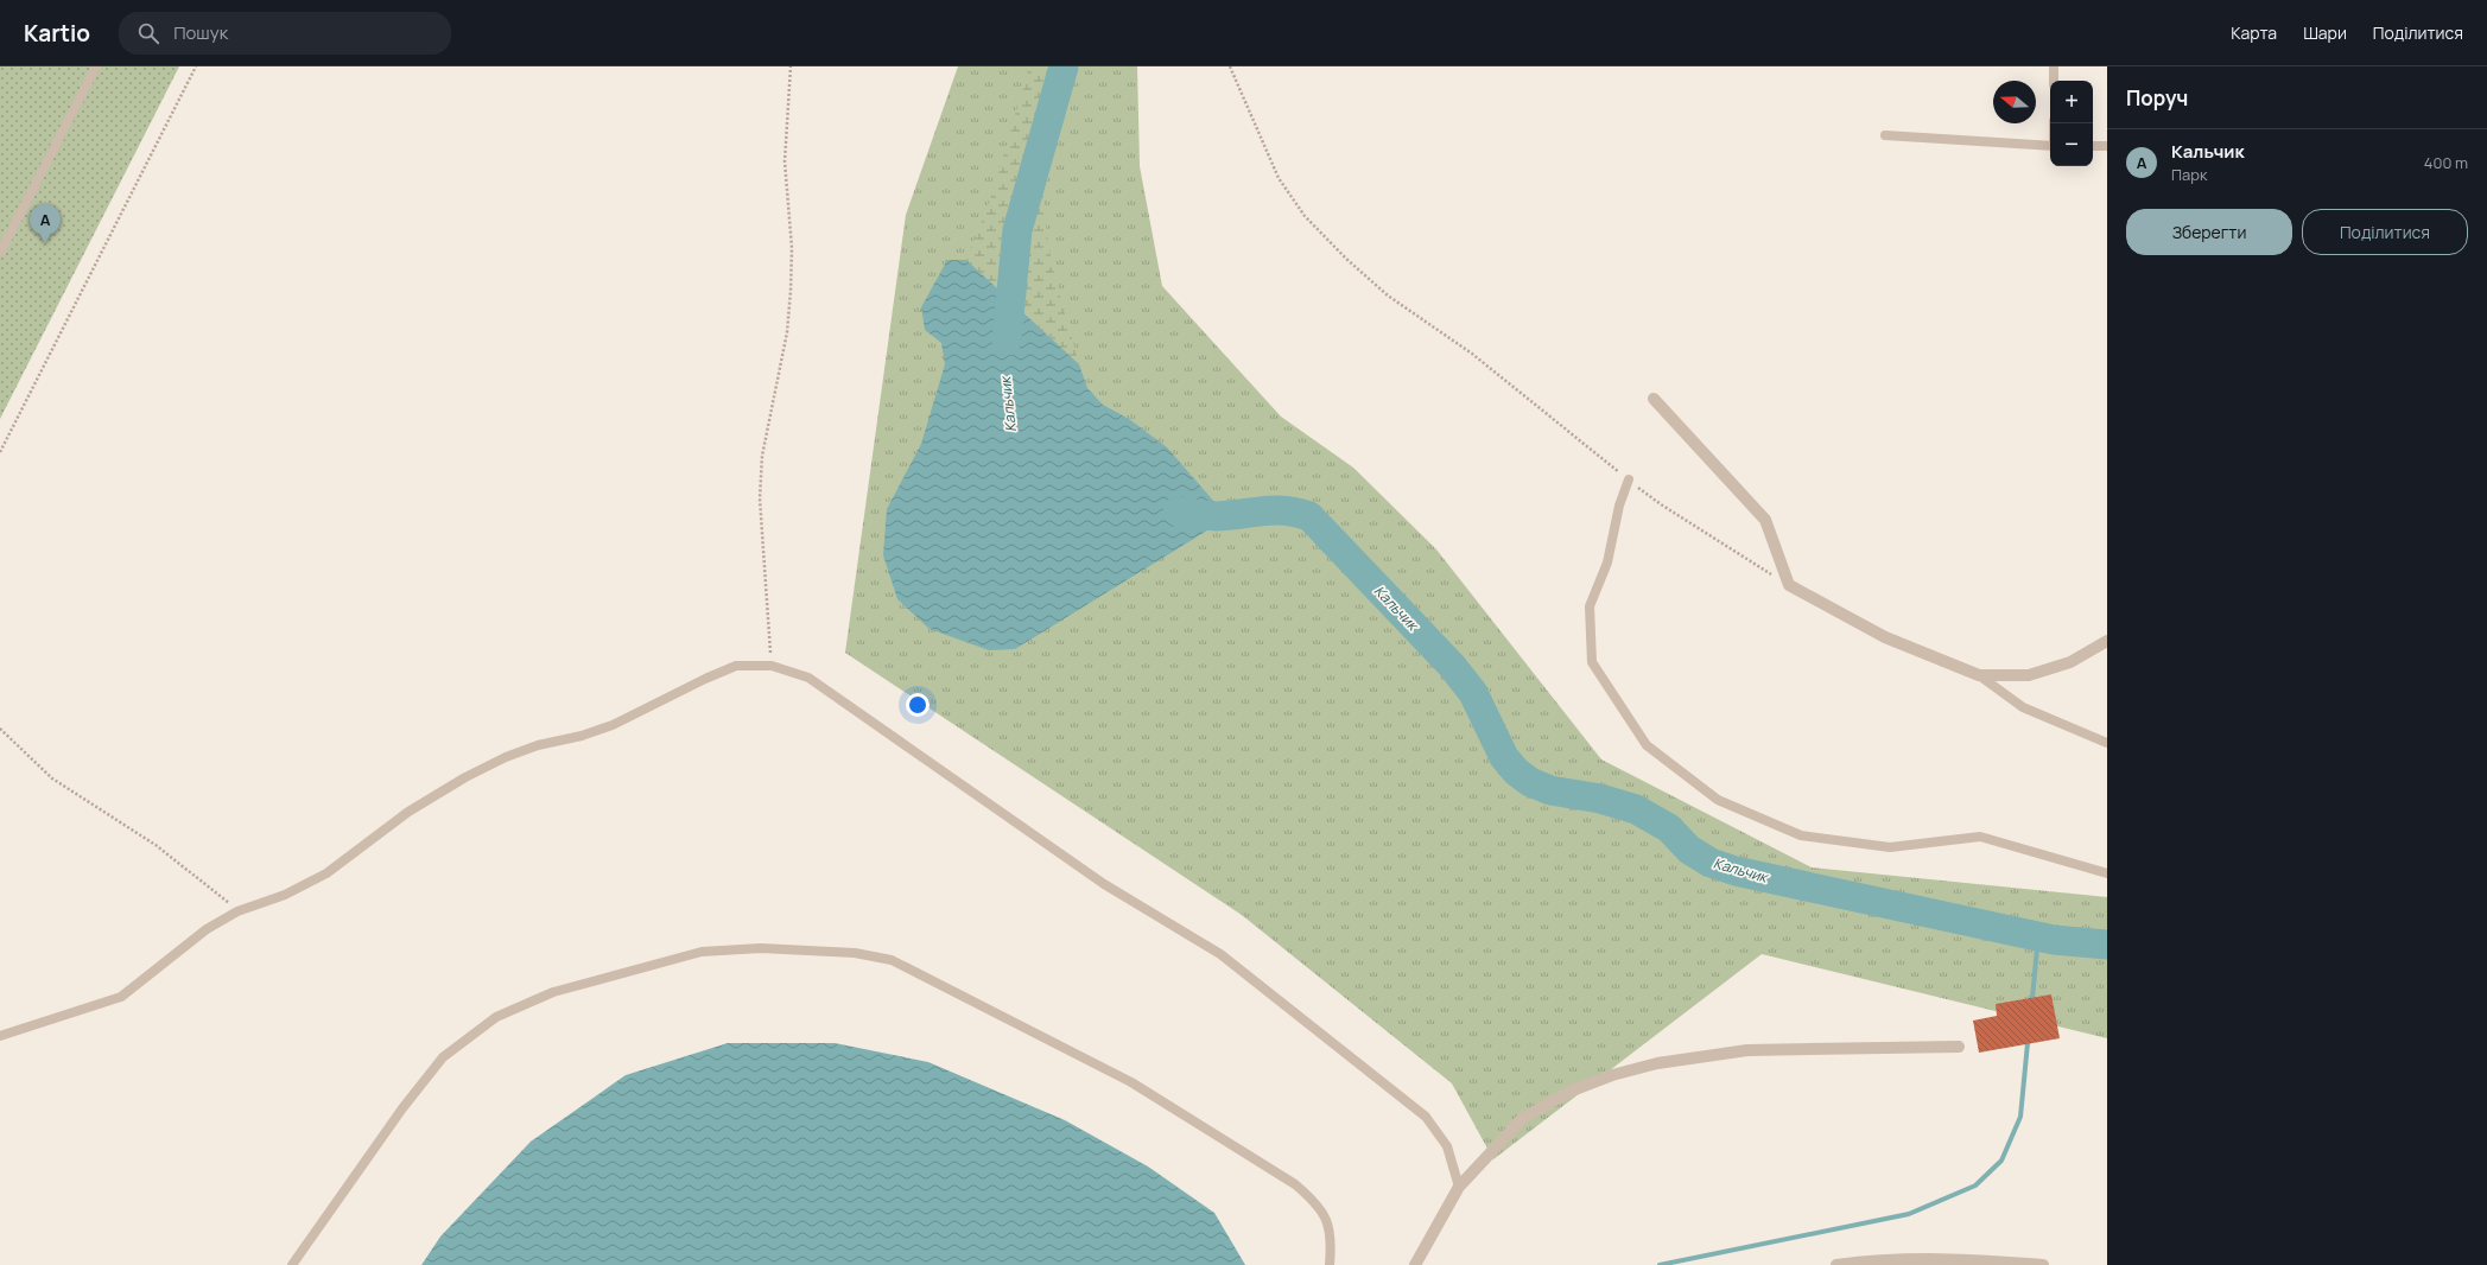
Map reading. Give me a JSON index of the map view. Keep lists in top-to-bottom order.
{
  "water": ["Кальчик"],
  "north": "left",
  "page": {
    "header": "Kartio",
    "search": "Пошук",
    "nav": ["Карта", "Шари", "Поділитися"],
    "heading": "Поруч",
    "map_buttons": ["+", "−"],
    "list": [
      {
        "mark": "A",
        "name": "Кальчик",
        "note": "Парк",
        "value": "400 m"
      }
    ],
    "buttons": ["Зберегти", "Поділитися"],
    "pins": "A"
  }
}
